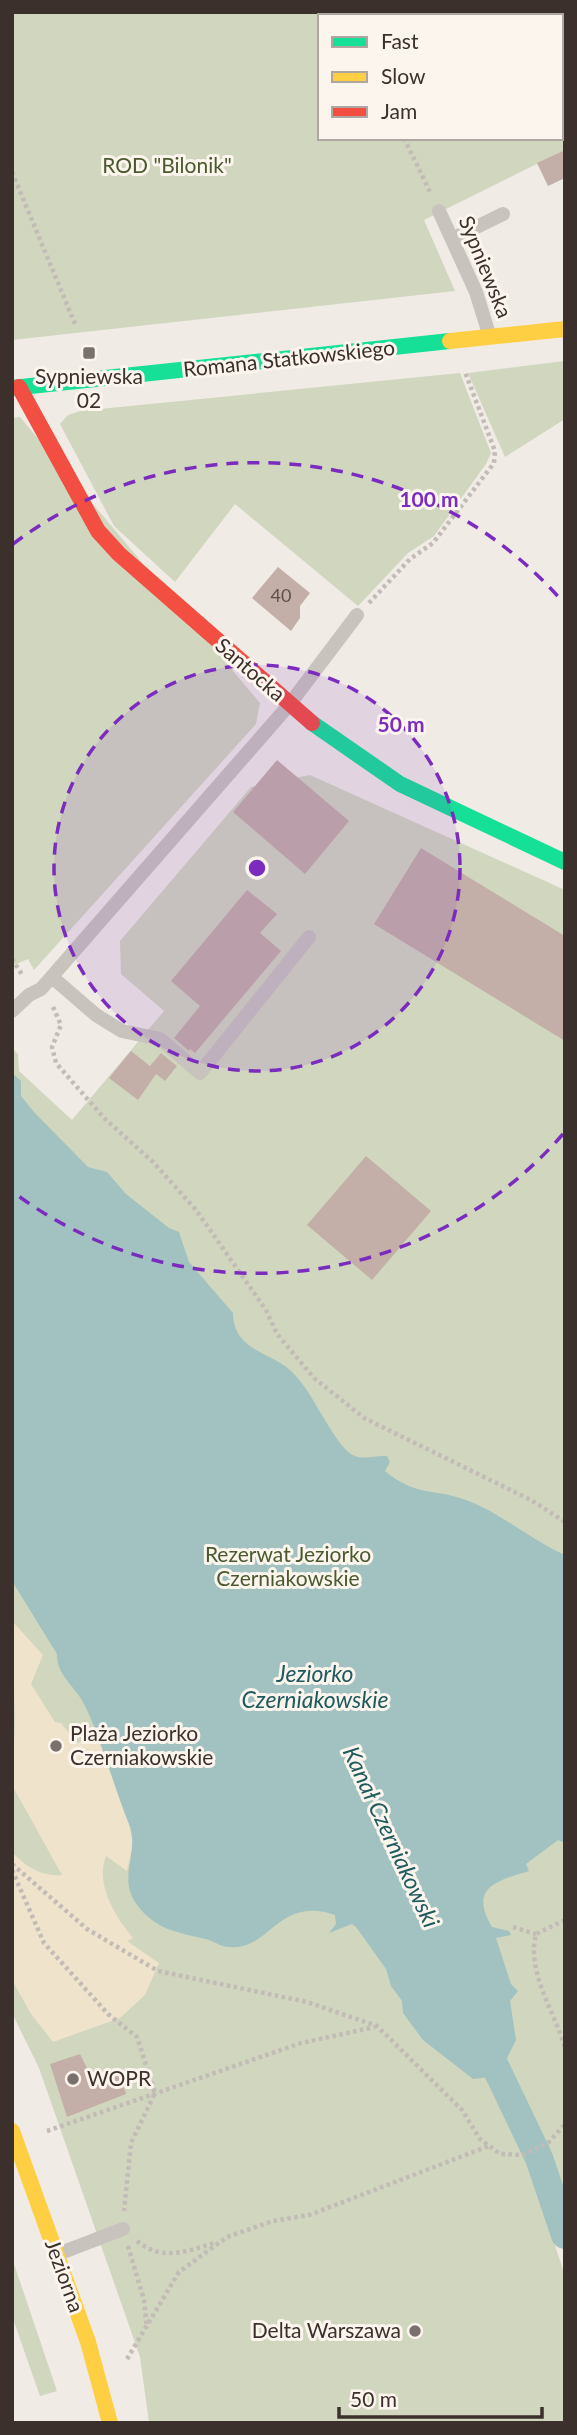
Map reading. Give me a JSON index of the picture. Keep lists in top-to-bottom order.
{
  "streets": {
    "street": ["Romana Statkowskiego", "Santocka", "Jeziorna"],
    "lane": ["Sypniewska"]
  },
  "crossings": [
    ["Sypniewska", "Romana Statkowskiego"],
    ["Romana Statkowskiego", "Santocka"]
  ],
  "water": ["Jeziorko Czerniakowskie", "Kanał Czerniakowski"],
  "parks": ["ROD \"Bilonik\"", "Rezerwat Jeziorko Czerniakowskie"],
  "places": {
    "transit": ["Sypniewska 02"],
    "other": ["Plaża Jeziorko Czerniakowskie", "WOPR", "Delta Warszawa"]
  },
  "house_numbers": ["40"],
  "legend": ["Fast", "Slow", "Jam"],
  "scale_bar": "50 m",
  "rings": ["100 m", "50 m"]
}
